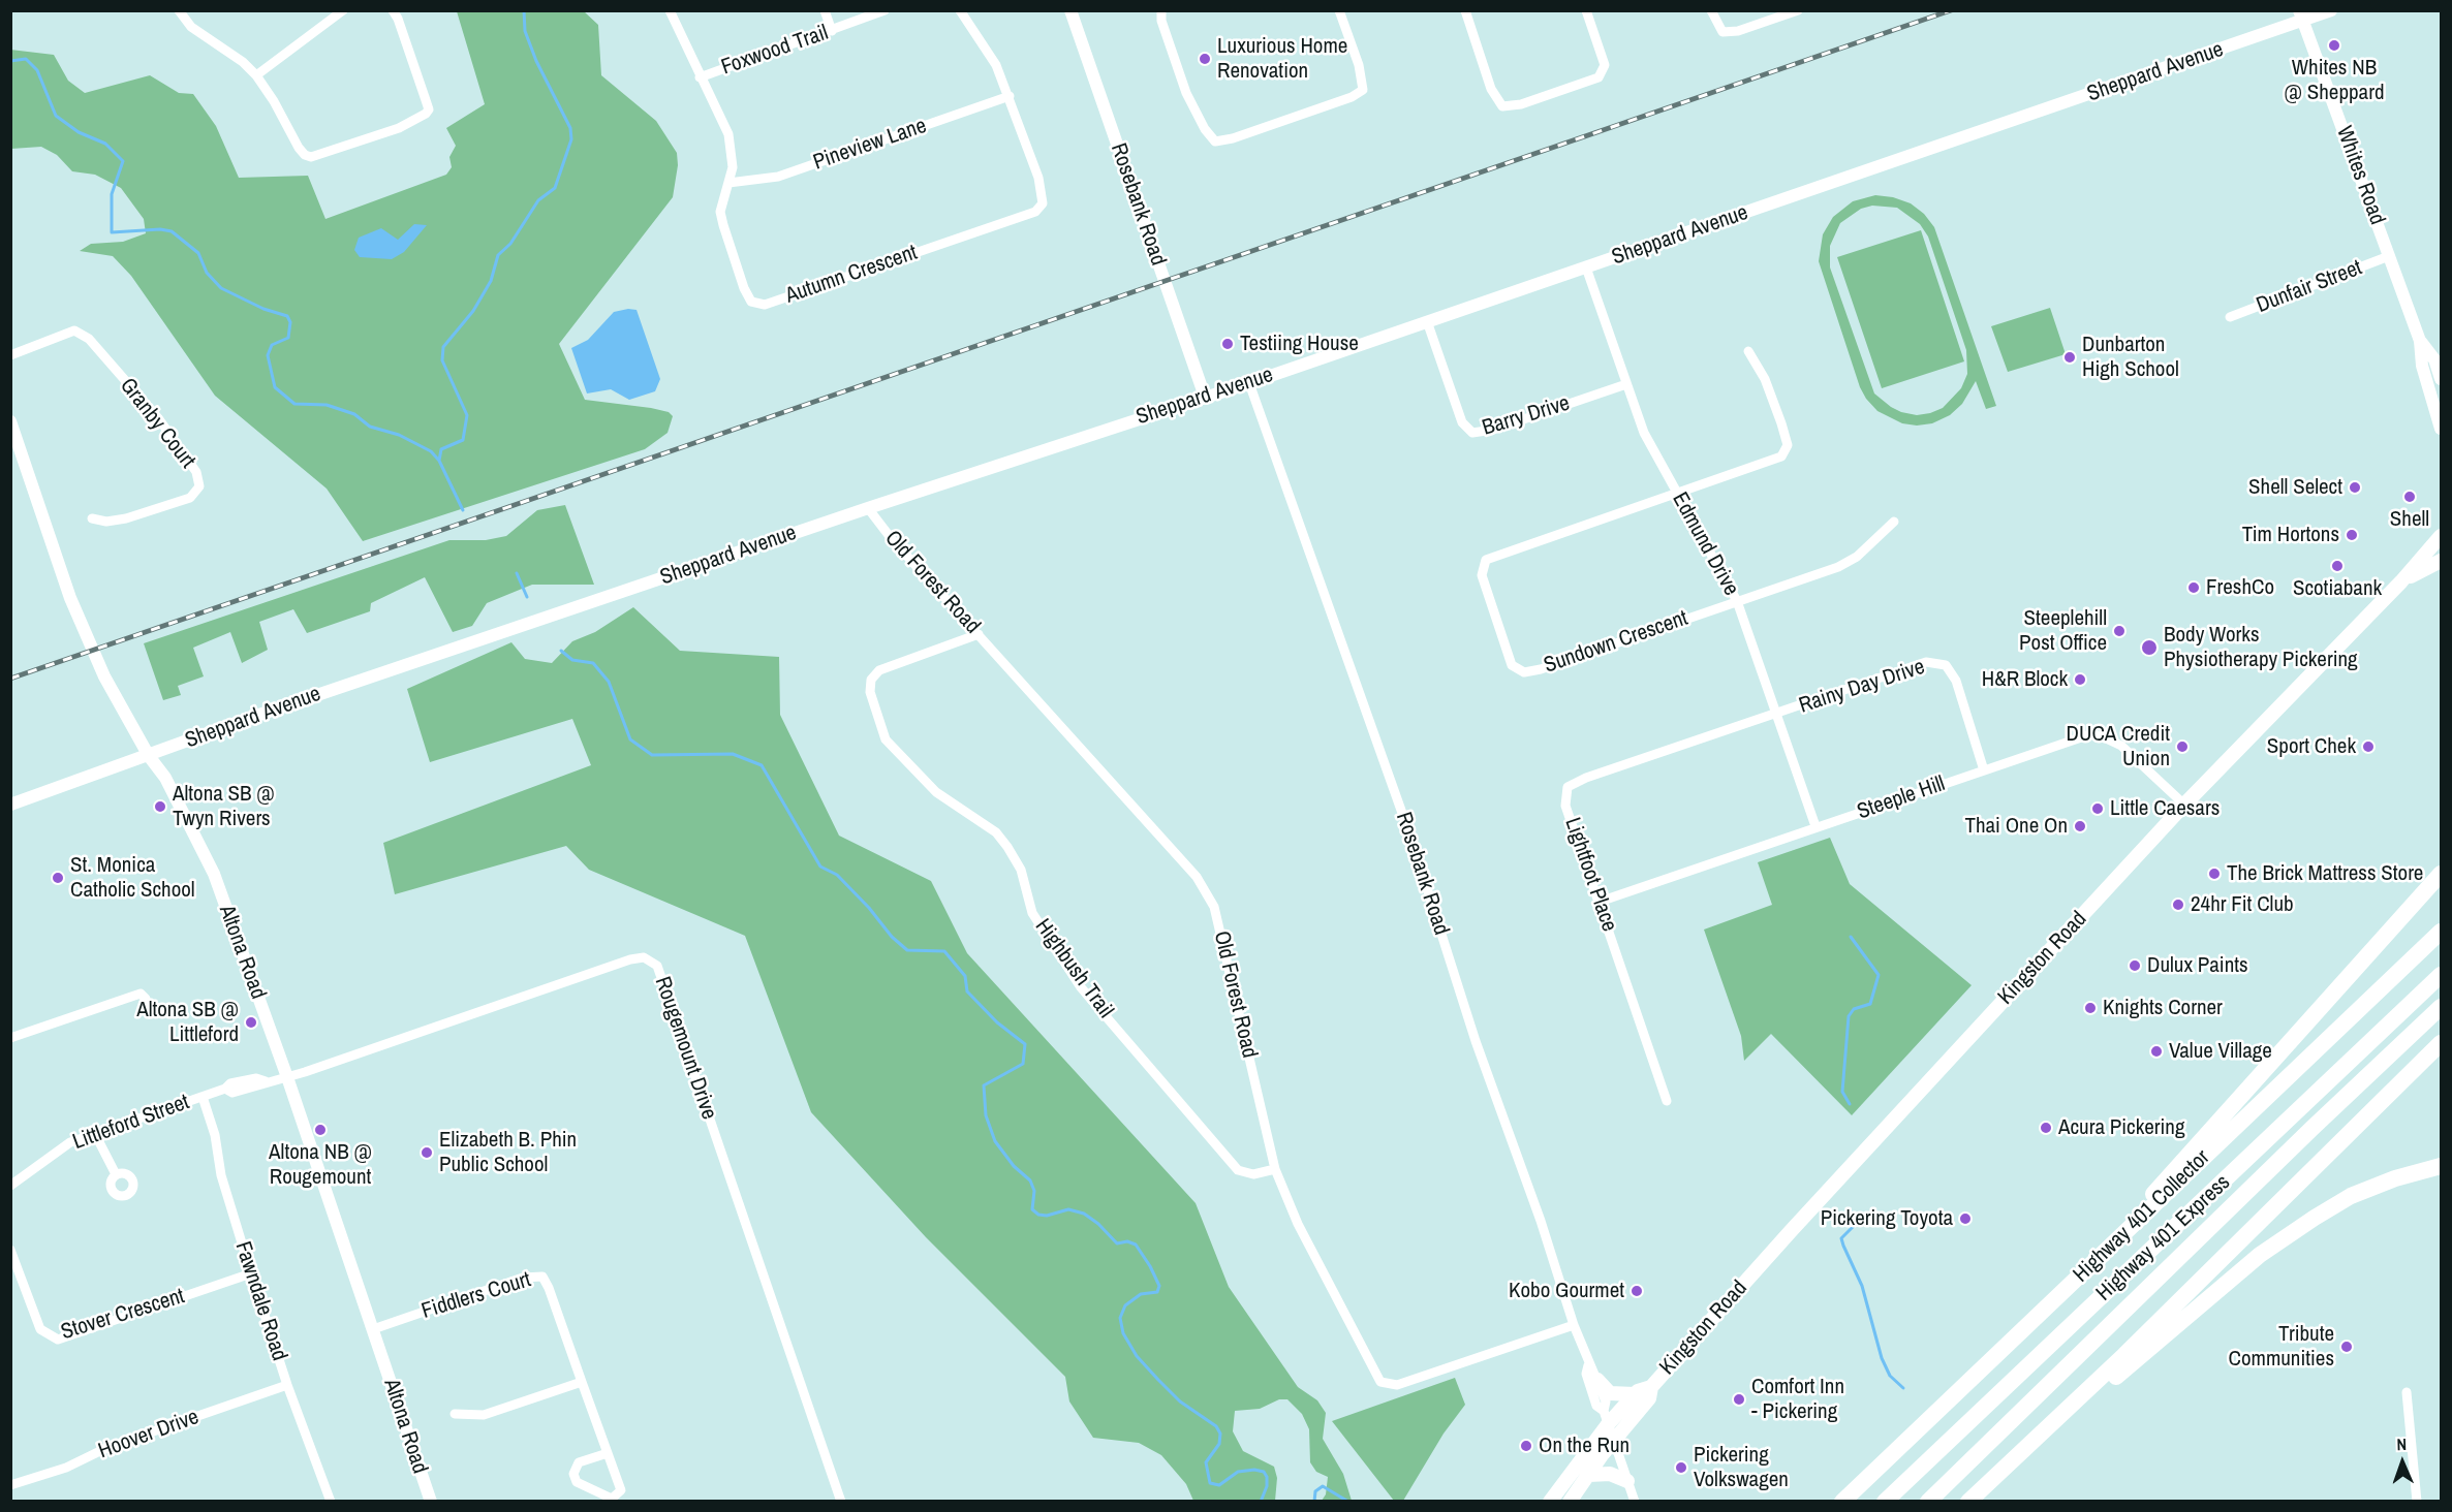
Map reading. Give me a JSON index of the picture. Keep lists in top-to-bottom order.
{
  "streets": {
    "highway": ["Highway 401 Collector", "Highway 401 Express"],
    "main road": ["Kingston Road"],
    "street": [
      "Foxwood Trail",
      "Sheppard Avenue",
      "Pineview Lane",
      "Whites Road",
      "Rosebank Road",
      "Autumn Crescent",
      "Dunfair Street",
      "Barry Drive",
      "Granby Court",
      "Edmund Drive",
      "Old Forest Road",
      "Sundown Crescent",
      "Rainy Day Drive",
      "Steeple Hill",
      "Lightfoot Place",
      "Altona Road",
      "Highbush Trail",
      "Rougemount Drive",
      "Littleford Street",
      "Fiddlers Court",
      "Fawndale Road",
      "Stover Crescent",
      "Hoover Drive"
    ]
  },
  "crossings": [
    ["Foxwood Trail", "Autumn Crescent"],
    ["Sheppard Avenue", "Whites Road"],
    ["Sheppard Avenue", "Rosebank Road"],
    ["Sheppard Avenue", "Barry Drive"],
    ["Sheppard Avenue", "Edmund Drive"],
    ["Sheppard Avenue", "Old Forest Road"],
    ["Sheppard Avenue", "Altona Road"],
    ["Pineview Lane", "Autumn Crescent"],
    ["Whites Road", "Dunfair Street"],
    ["Rosebank Road", "Old Forest Road"],
    ["Rosebank Road", "Kingston Road"],
    ["Barry Drive", "Edmund Drive"],
    ["Edmund Drive", "Sundown Crescent"],
    ["Edmund Drive", "Rainy Day Drive"],
    ["Edmund Drive", "Steeple Hill"],
    ["Edmund Drive", "Lightfoot Place"],
    ["Old Forest Road", "Highbush Trail"],
    ["Rainy Day Drive", "Steeple Hill"],
    ["Rainy Day Drive", "Lightfoot Place"],
    ["Steeple Hill", "Lightfoot Place"],
    ["Steeple Hill", "Kingston Road"],
    ["Altona Road", "Rougemount Drive"],
    ["Altona Road", "Littleford Street"],
    ["Altona Road", "Fiddlers Court"],
    ["Rougemount Drive", "Littleford Street"],
    ["Littleford Street", "Fawndale Road"],
    ["Fawndale Road", "Stover Crescent"],
    ["Fawndale Road", "Hoover Drive"]
  ],
  "places": [
    "Whites NB @ Sheppard",
    "Luxurious Home Renovation",
    "Testiing House",
    "Dunbarton High School",
    "Shell Select",
    "Shell",
    "Tim Hortons",
    "Scotiabank",
    "FreshCo",
    "Steeplehill Post Office",
    "Body Works Physiotherapy Pickering",
    "H&R Block",
    "DUCA Credit Union",
    "Sport Chek",
    "Altona SB @ Twyn Rivers",
    "Little Caesars",
    "Thai One On",
    "The Brick Mattress Store",
    "St. Monica Catholic School",
    "24hr Fit Club",
    "Dulux Paints",
    "Knights Corner",
    "Altona SB @ Littleford",
    "Value Village",
    "Acura Pickering",
    "Altona NB @ Rougemount",
    "Elizabeth B. Phin Public School",
    "Pickering Toyota",
    "Kobo Gourmet",
    "Tribute Communities",
    "Comfort Inn - Pickering",
    "On the Run",
    "Pickering Volkswagen"
  ],
  "north": "top"
}
